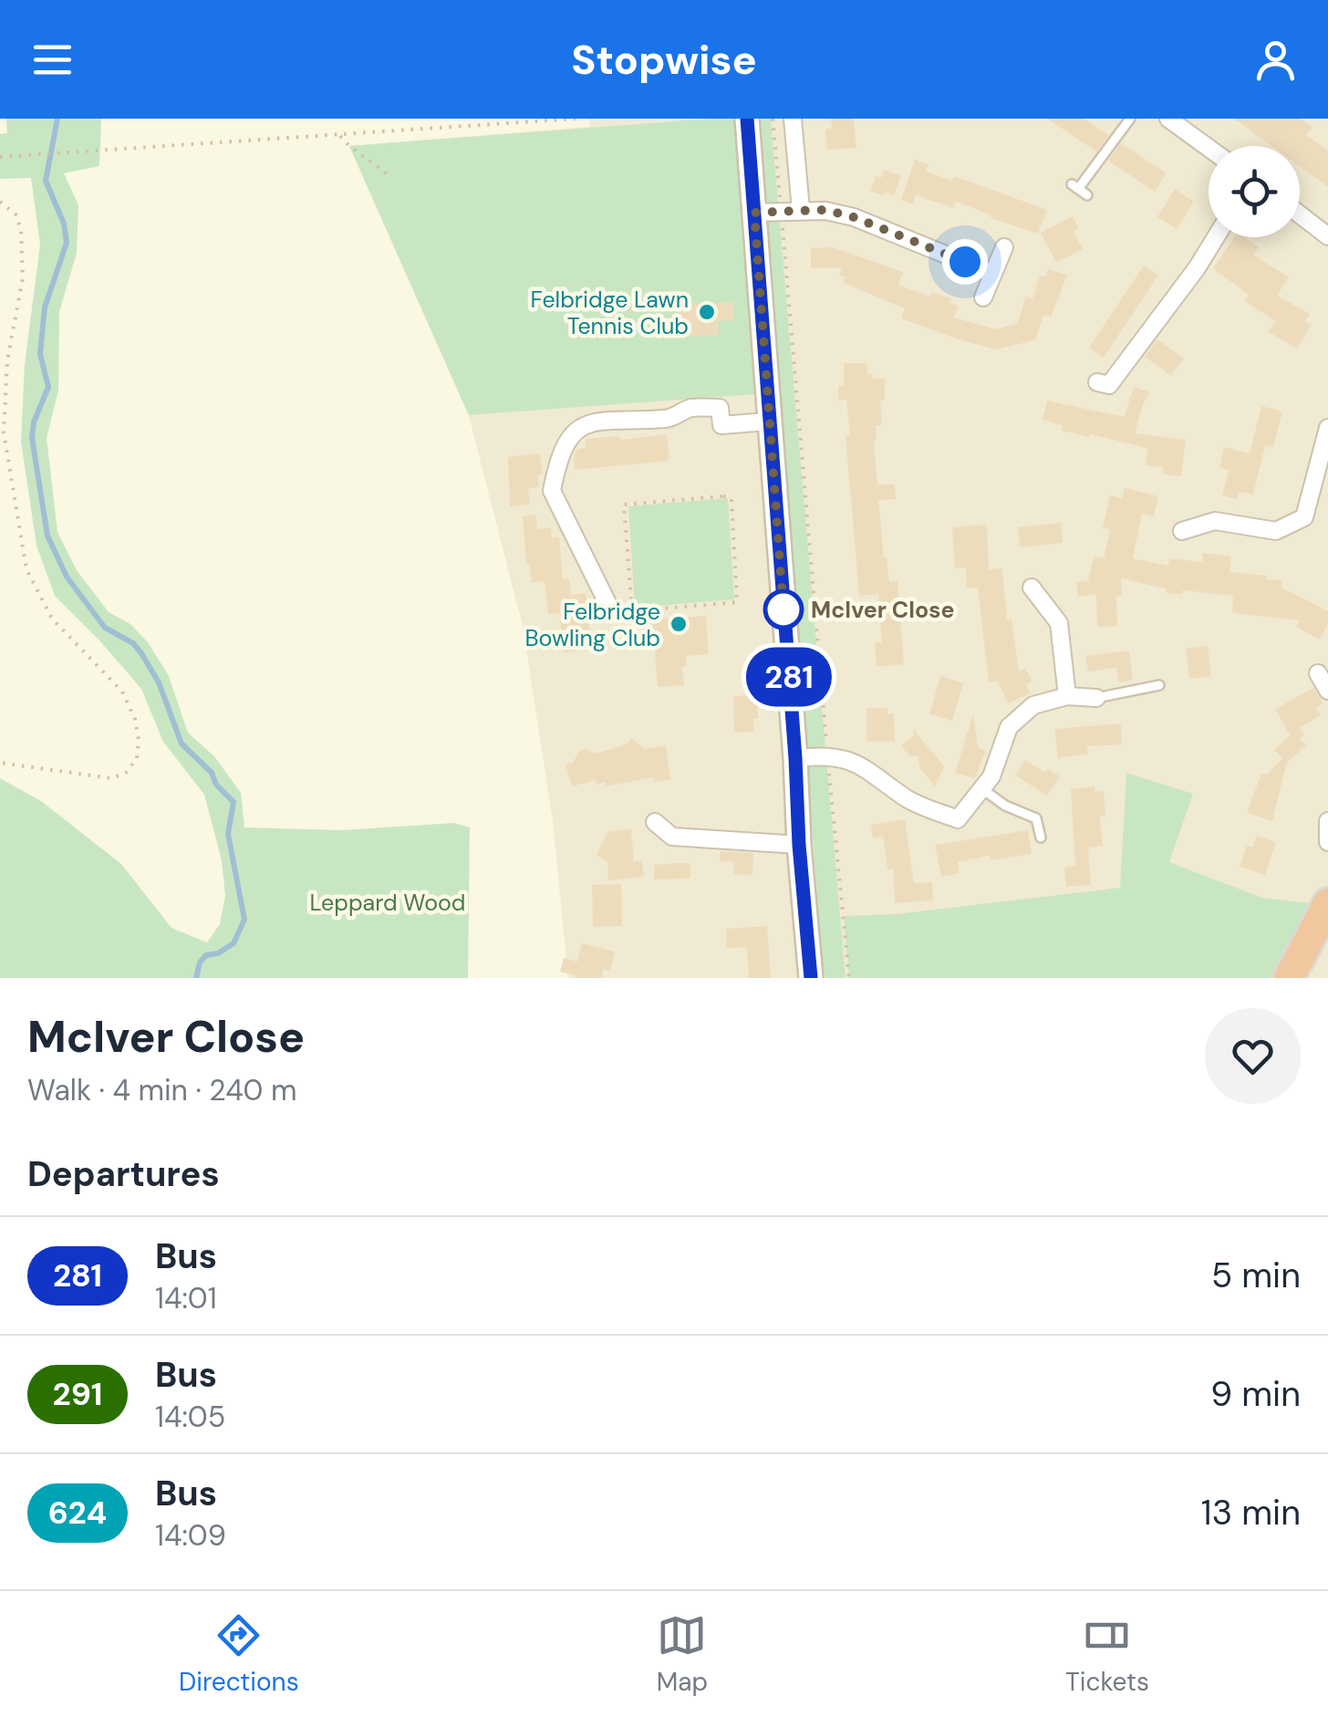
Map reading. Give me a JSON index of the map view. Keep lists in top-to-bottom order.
{
  "parks": ["Leppard Wood"],
  "places": ["Felbridge Lawn Tennis Club", "McIver Close", "Felbridge Bowling Club"],
  "lines": ["bus line 281"],
  "page": {
    "header": "Stopwise",
    "on_map": "281",
    "heading": [
      ["McIver Close", "Walk · 4 min · 240 m"],
      "Departures"
    ],
    "list": [
      {
        "mark": "281",
        "name": "Bus",
        "note": "14:01",
        "value": "5 min"
      },
      {
        "mark": "291",
        "name": "Bus",
        "note": "14:05",
        "value": "9 min"
      },
      {
        "mark": "624",
        "name": "Bus",
        "note": "14:09",
        "value": "13 min"
      }
    ],
    "tabs": ["Directions", "Map", "Tickets"]
  }
}
